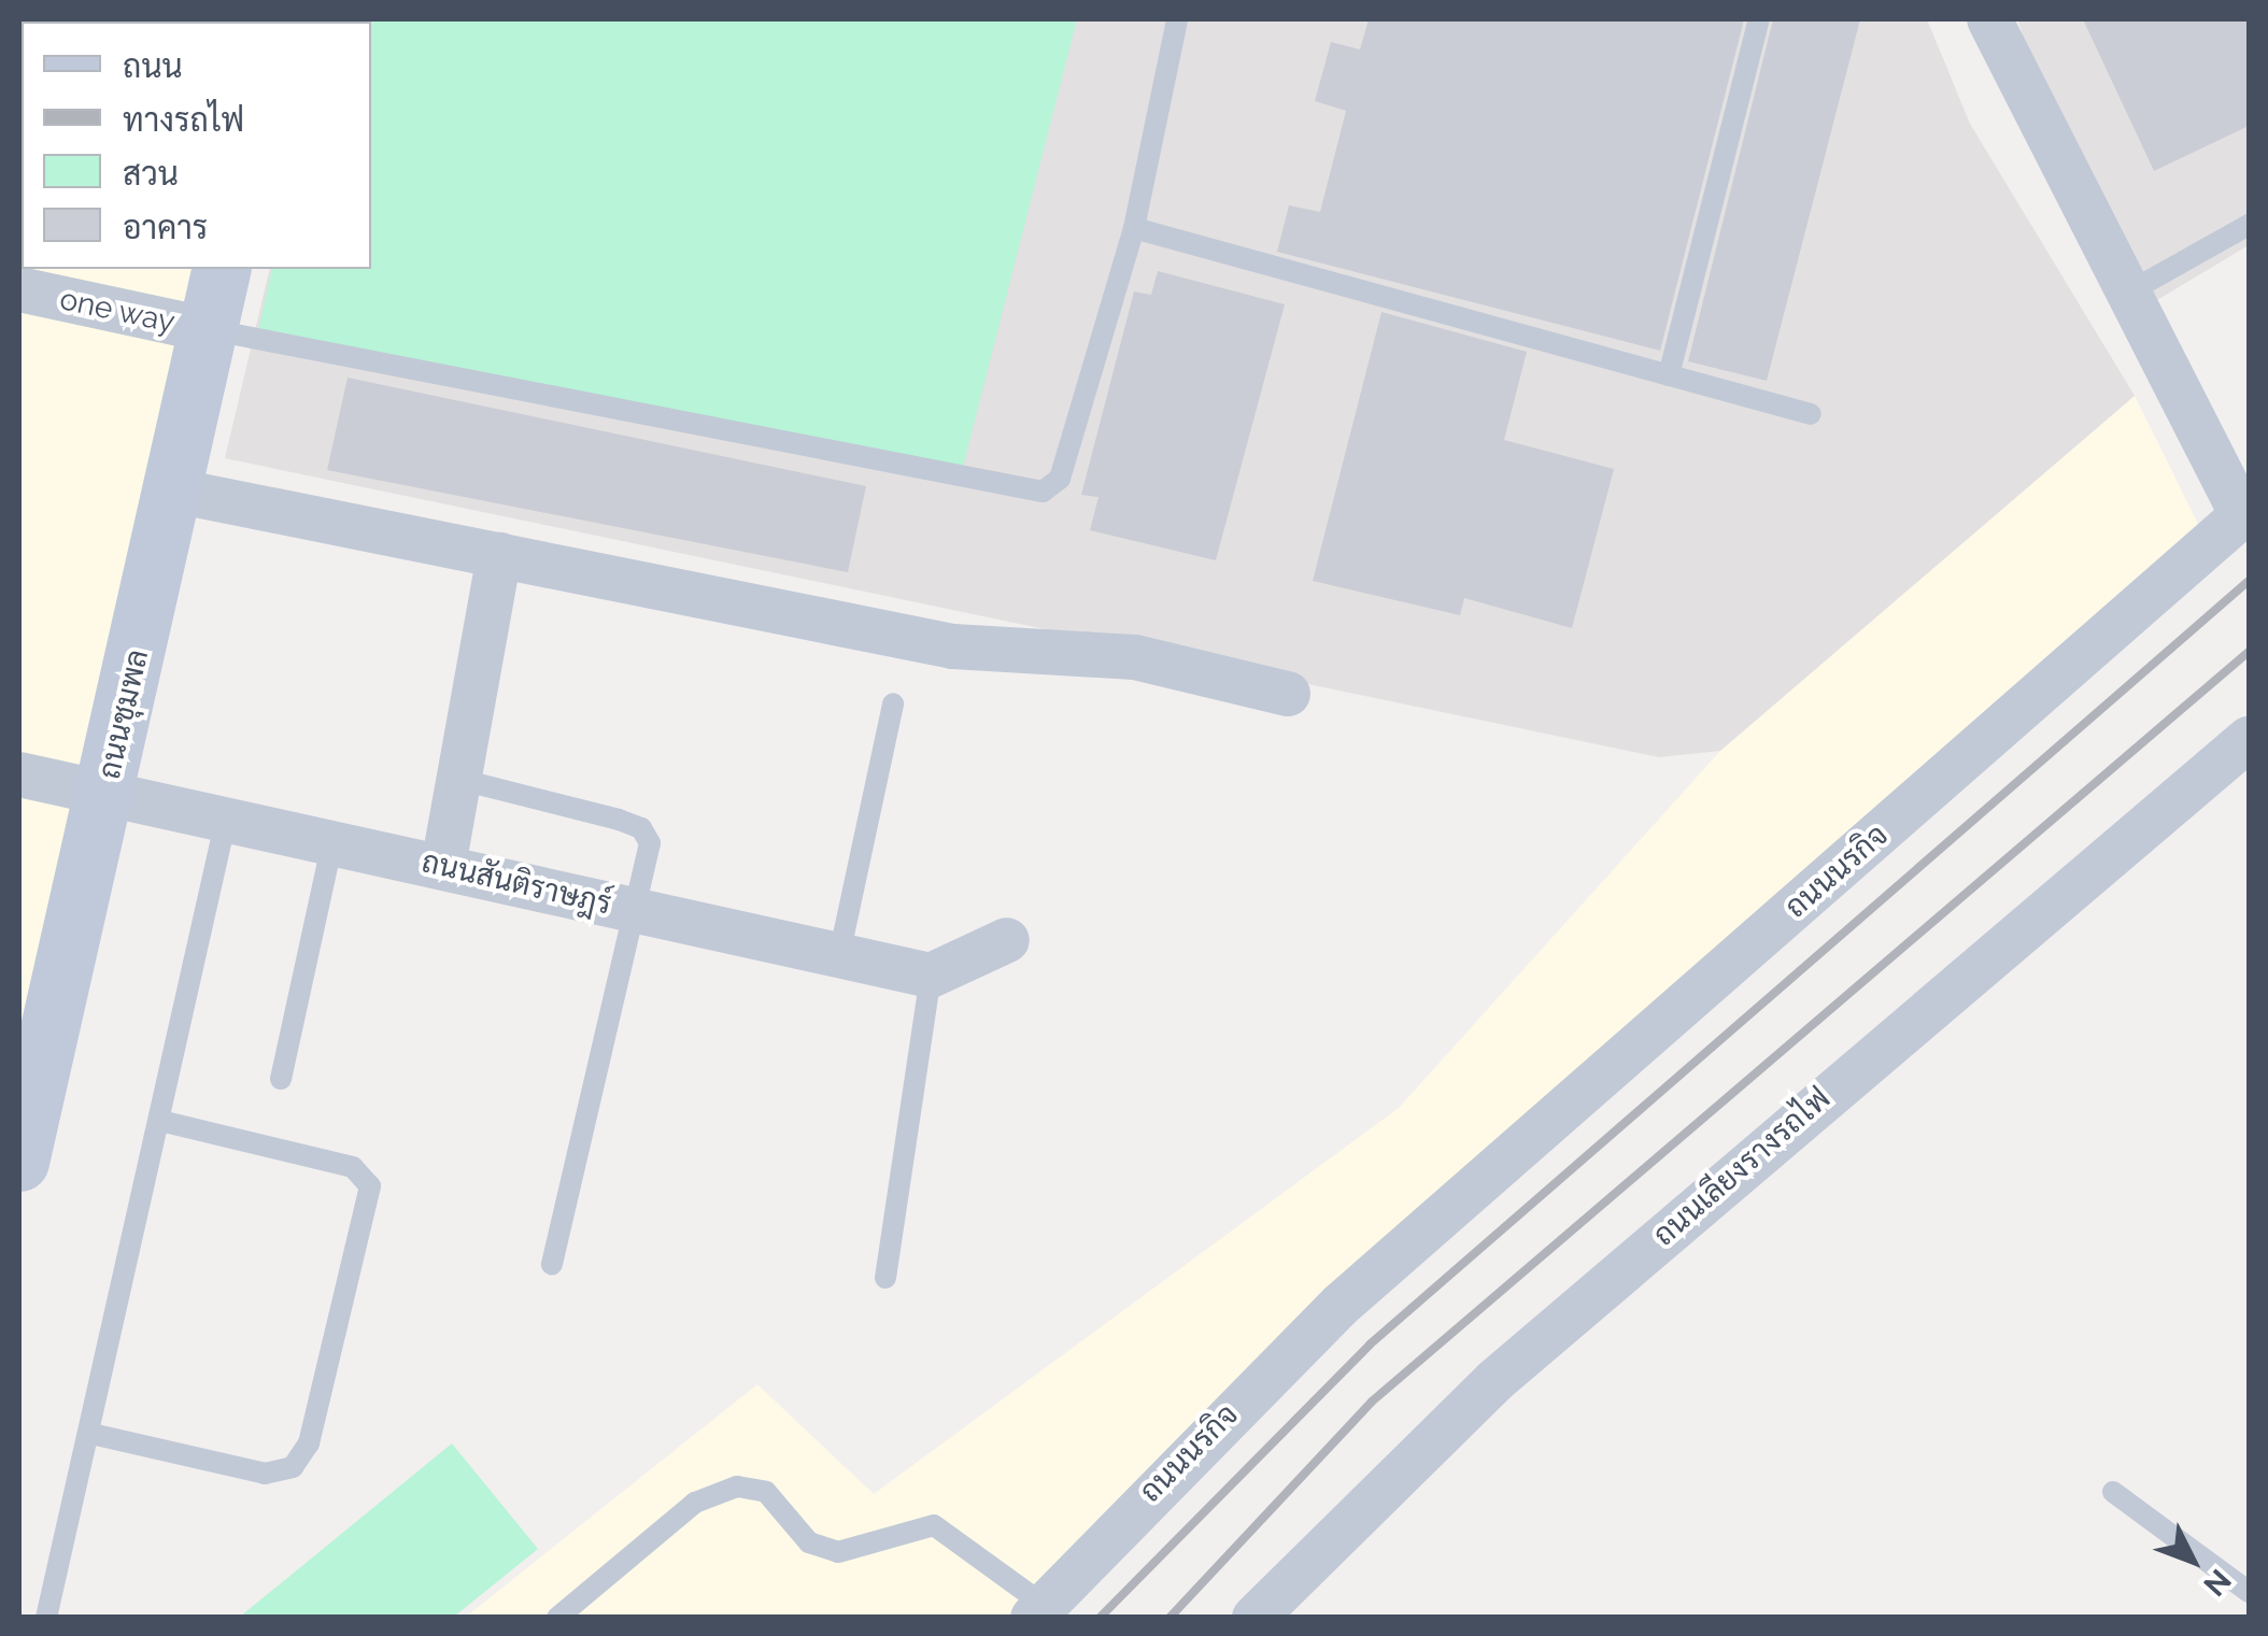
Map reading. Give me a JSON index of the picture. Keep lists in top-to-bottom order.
{
  "streets": {
    "main road": ["ถนนชุมพล"],
    "street": [
      "one way",
      "ถนนนรกิจ",
      "ถนนสันติราษฎร์",
      "ถนนเลียงรางรถไฟ"
    ]
  },
  "crossings": [
    ["one way", "ถนนชุมพล"],
    ["ถนนชุมพล", "ถนนสันติราษฎร์"]
  ],
  "legend": [
    "ถนน",
    "ทางรถไฟ",
    "สวน",
    "อาคาร"
  ],
  "north": "bottom right"
}
